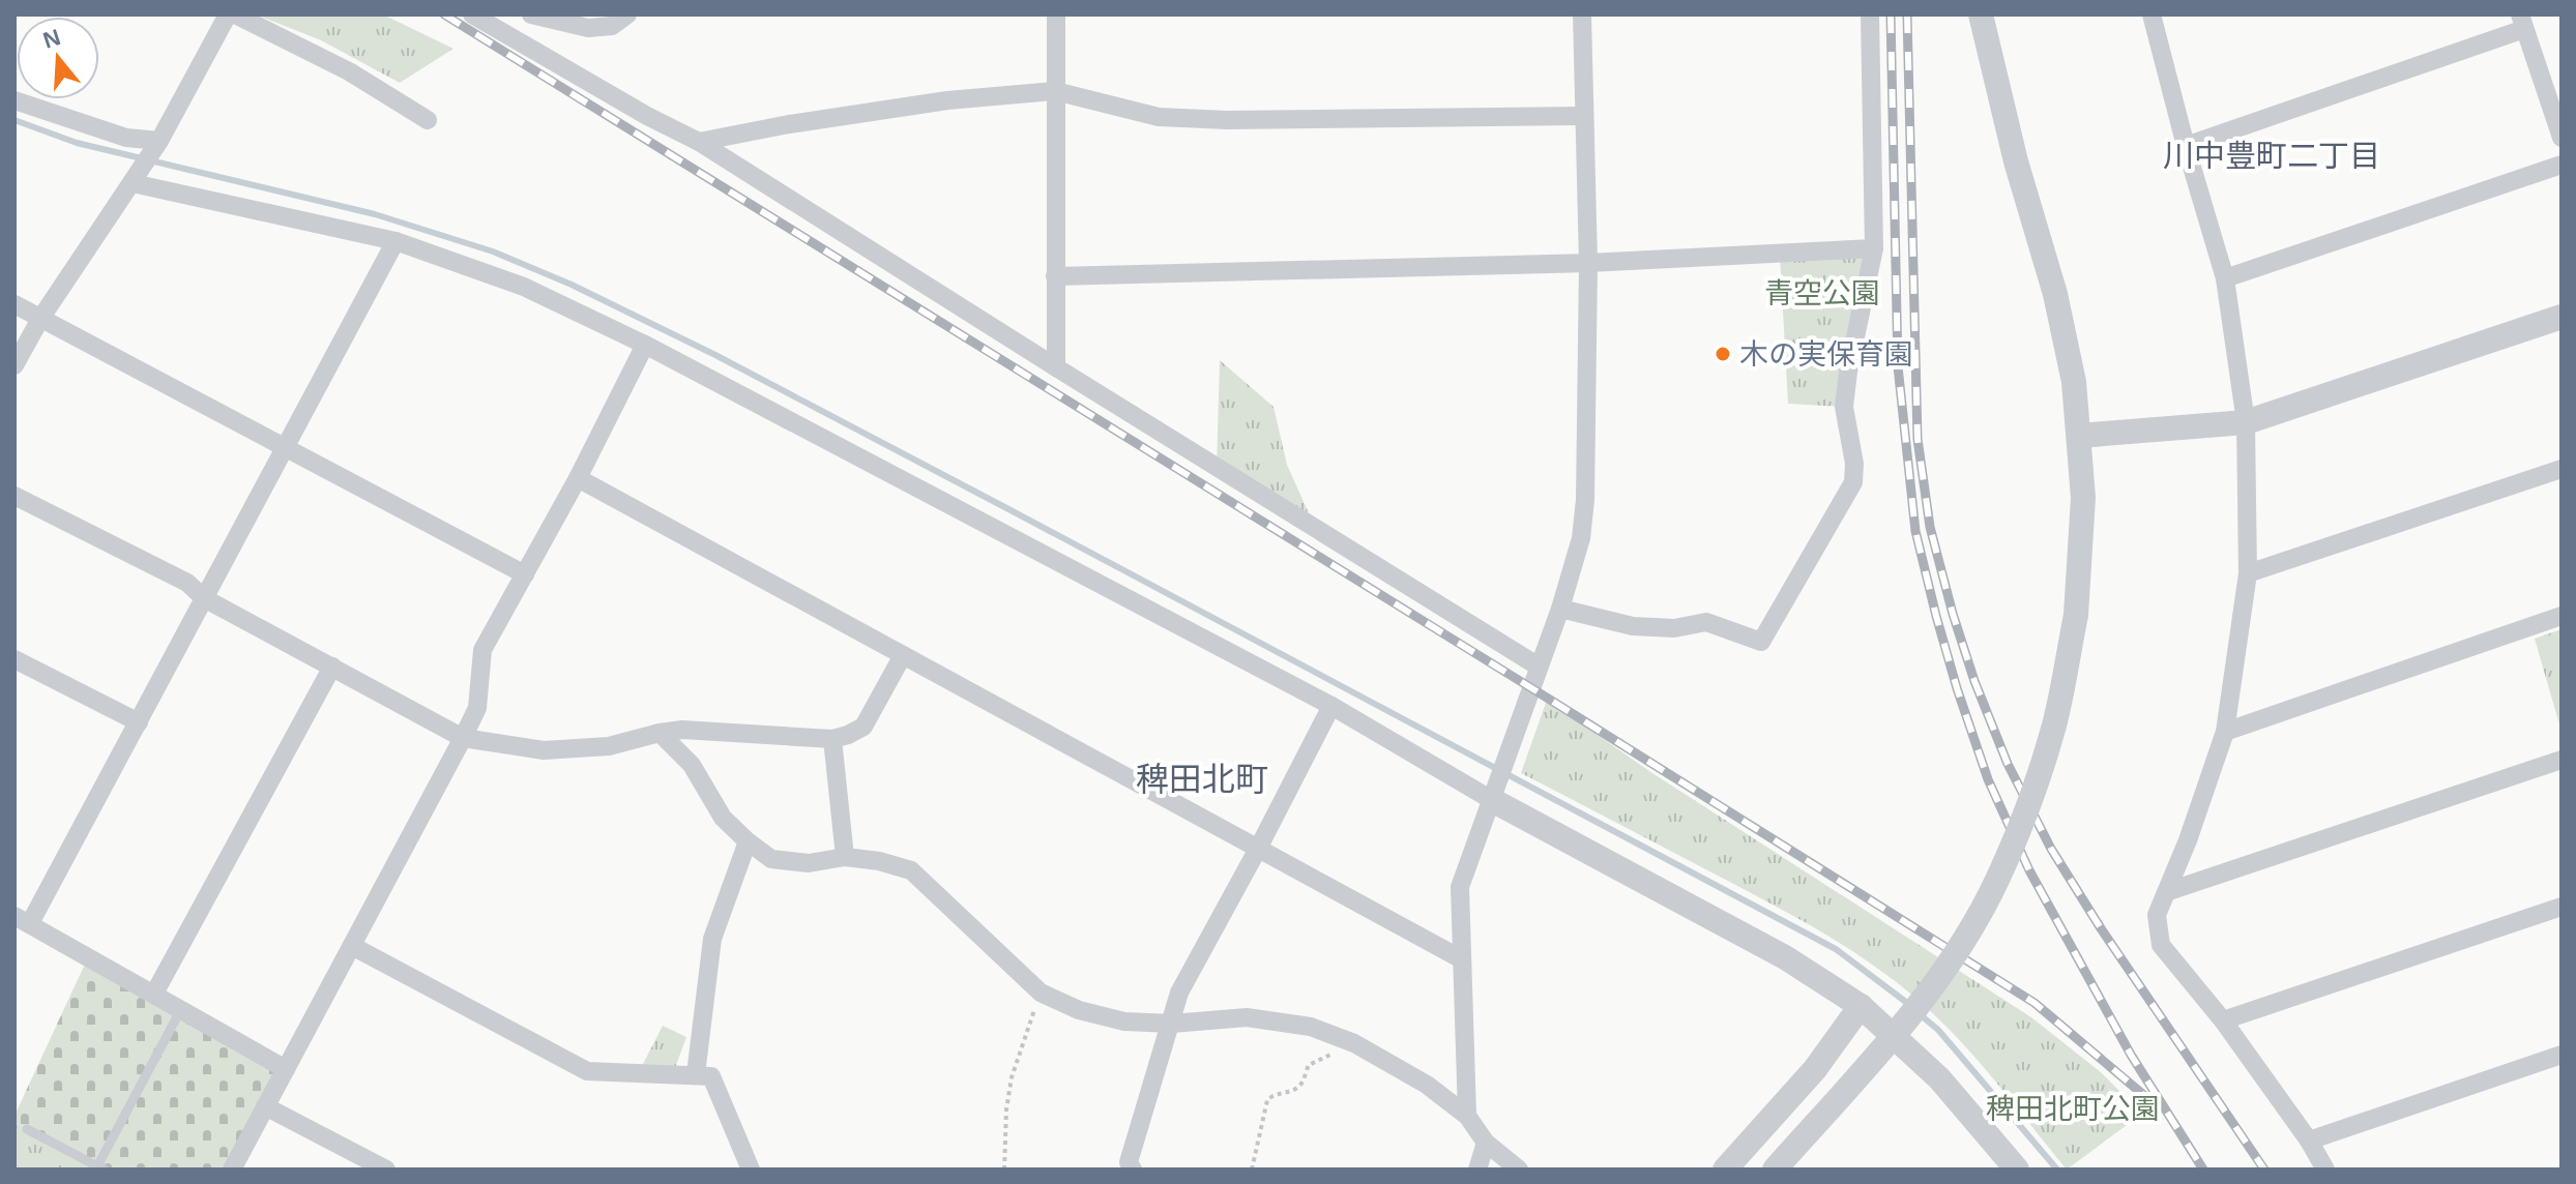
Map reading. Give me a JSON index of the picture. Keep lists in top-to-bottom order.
{
  "districts": ["川中豊町二丁目", "稗田北町"],
  "parks": ["青空公園", "稗田北町公園"],
  "places": ["木の実保育園"],
  "north": "top"
}
